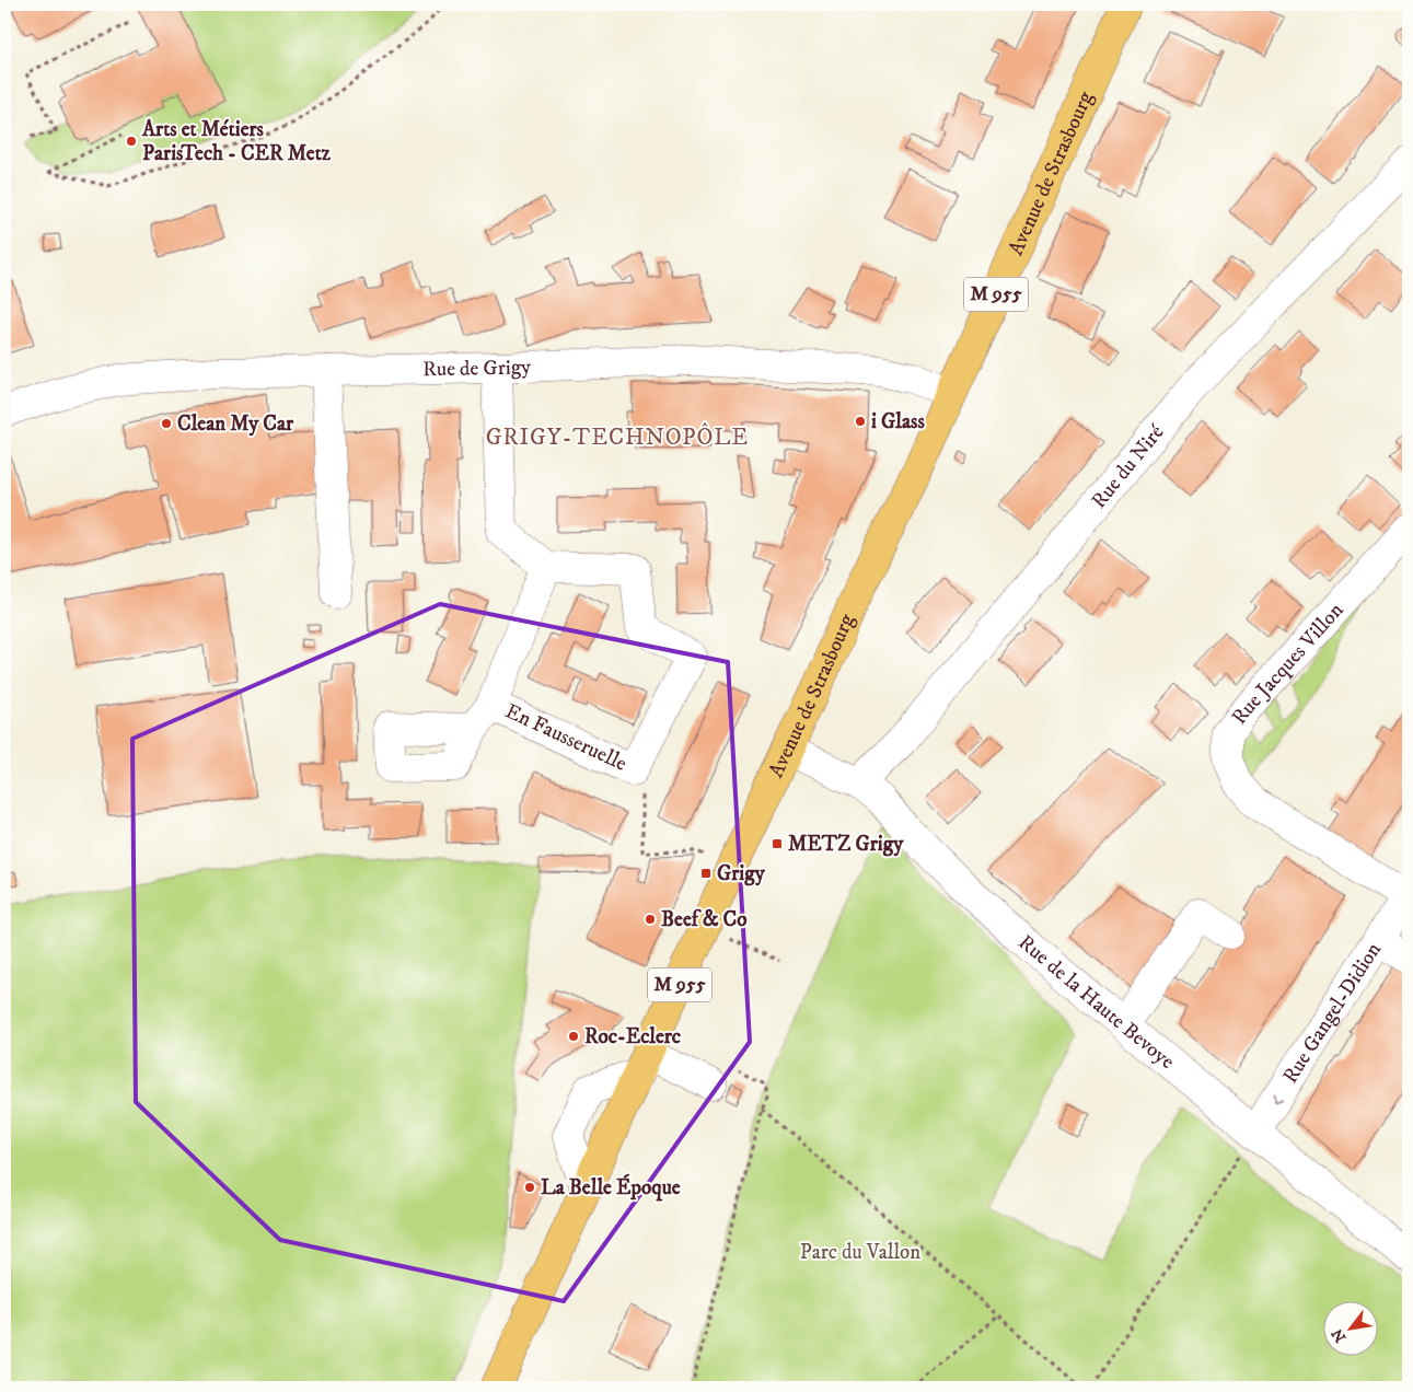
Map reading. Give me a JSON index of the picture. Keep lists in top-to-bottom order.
{
  "streets": {
    "main road": ["Avenue de Strasbourg", "M 955"],
    "street": [
      "Rue de Grigy",
      "Rue du Niré",
      "Rue Jacques Villon",
      "En Fausseruelle",
      "Rue de la Haute Bevoye",
      "Rue Gangel-Didion"
    ]
  },
  "crossings": [
    ["Avenue de Strasbourg", "Rue de Grigy"],
    ["Avenue de Strasbourg", "En Fausseruelle"],
    ["Avenue de Strasbourg", "Rue de la Haute Bevoye"],
    ["Rue du Niré", "Rue de la Haute Bevoye"],
    ["Rue Jacques Villon", "Rue Gangel-Didion"],
    ["Rue de la Haute Bevoye", "Rue Gangel-Didion"]
  ],
  "one_way": ["Rue Gangel-Didion"],
  "districts": ["GRIGY-TECHNOPÔLE"],
  "parks": ["Parc du Vallon"],
  "places": {
    "other": [
      "Arts et Métiers ParisTech - CER Metz",
      "i Glass",
      "Clean My Car",
      "Beef & Co",
      "Roc-Eclerc",
      "La Belle Époque"
    ],
    "transit": ["METZ Grigy", "Grigy"]
  },
  "north": "bottom left"
}
